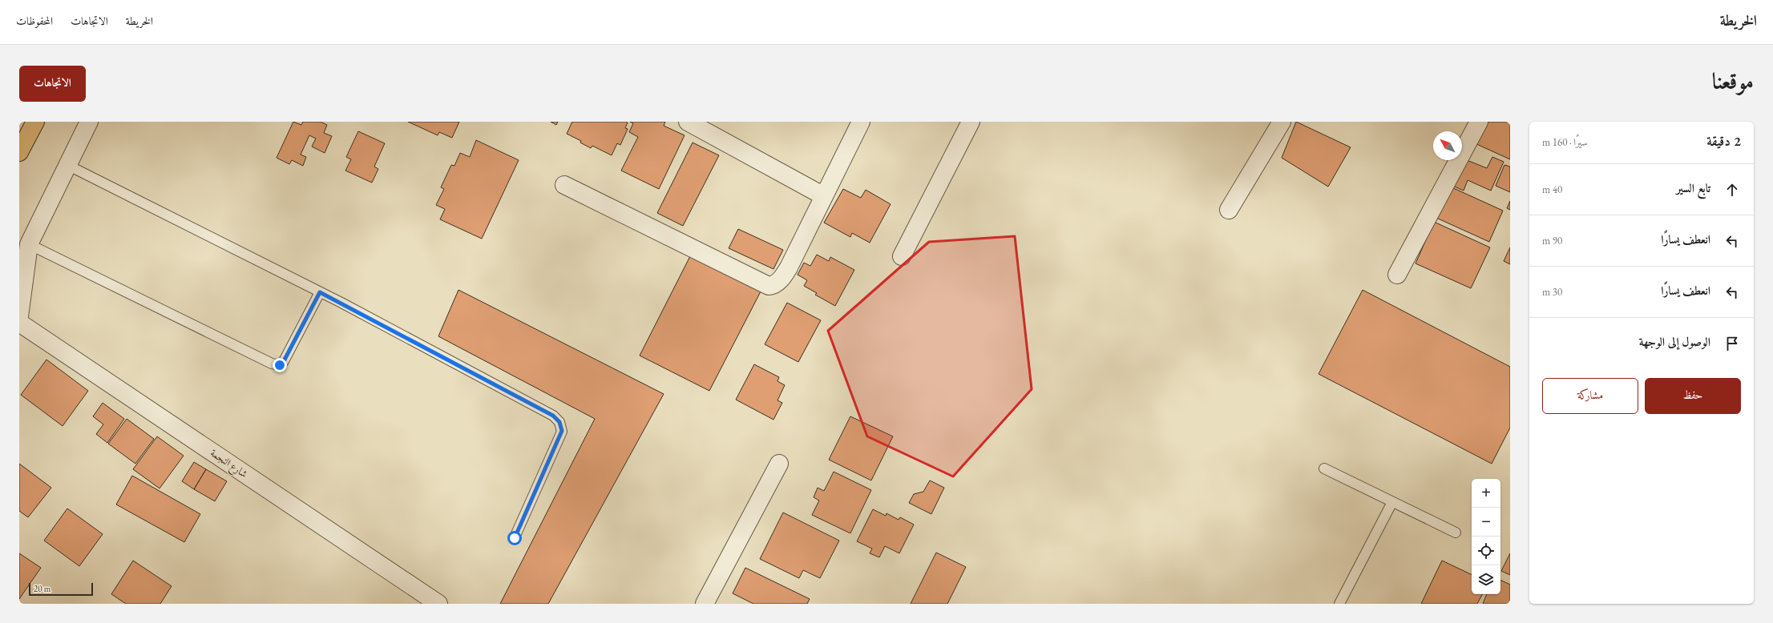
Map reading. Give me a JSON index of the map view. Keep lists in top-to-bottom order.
{
  "streets": {
    "street": ["شارع النجمة"]
  },
  "scale_bar": "20 m",
  "north": "top left",
  "page": {
    "header": "الخريطة",
    "nav": ["الخريطة", "الاتجاهات", "المحفوظات"],
    "title": "موقعنا",
    "buttons": [
      "الاتجاهات",
      ["حفظ", "مشاركة"]
    ],
    "heading": ["2 دقيقة", "سيرًا · 160 m"],
    "list": [
      ["تابع السير", "40 m"],
      ["انعطف يسارًا", "90 m"],
      ["انعطف يسارًا", "30 m"],
      "الوصول إلى الوجهة"
    ],
    "map_buttons": ["+", "−"],
    "scale": "20 m"
  }
}
